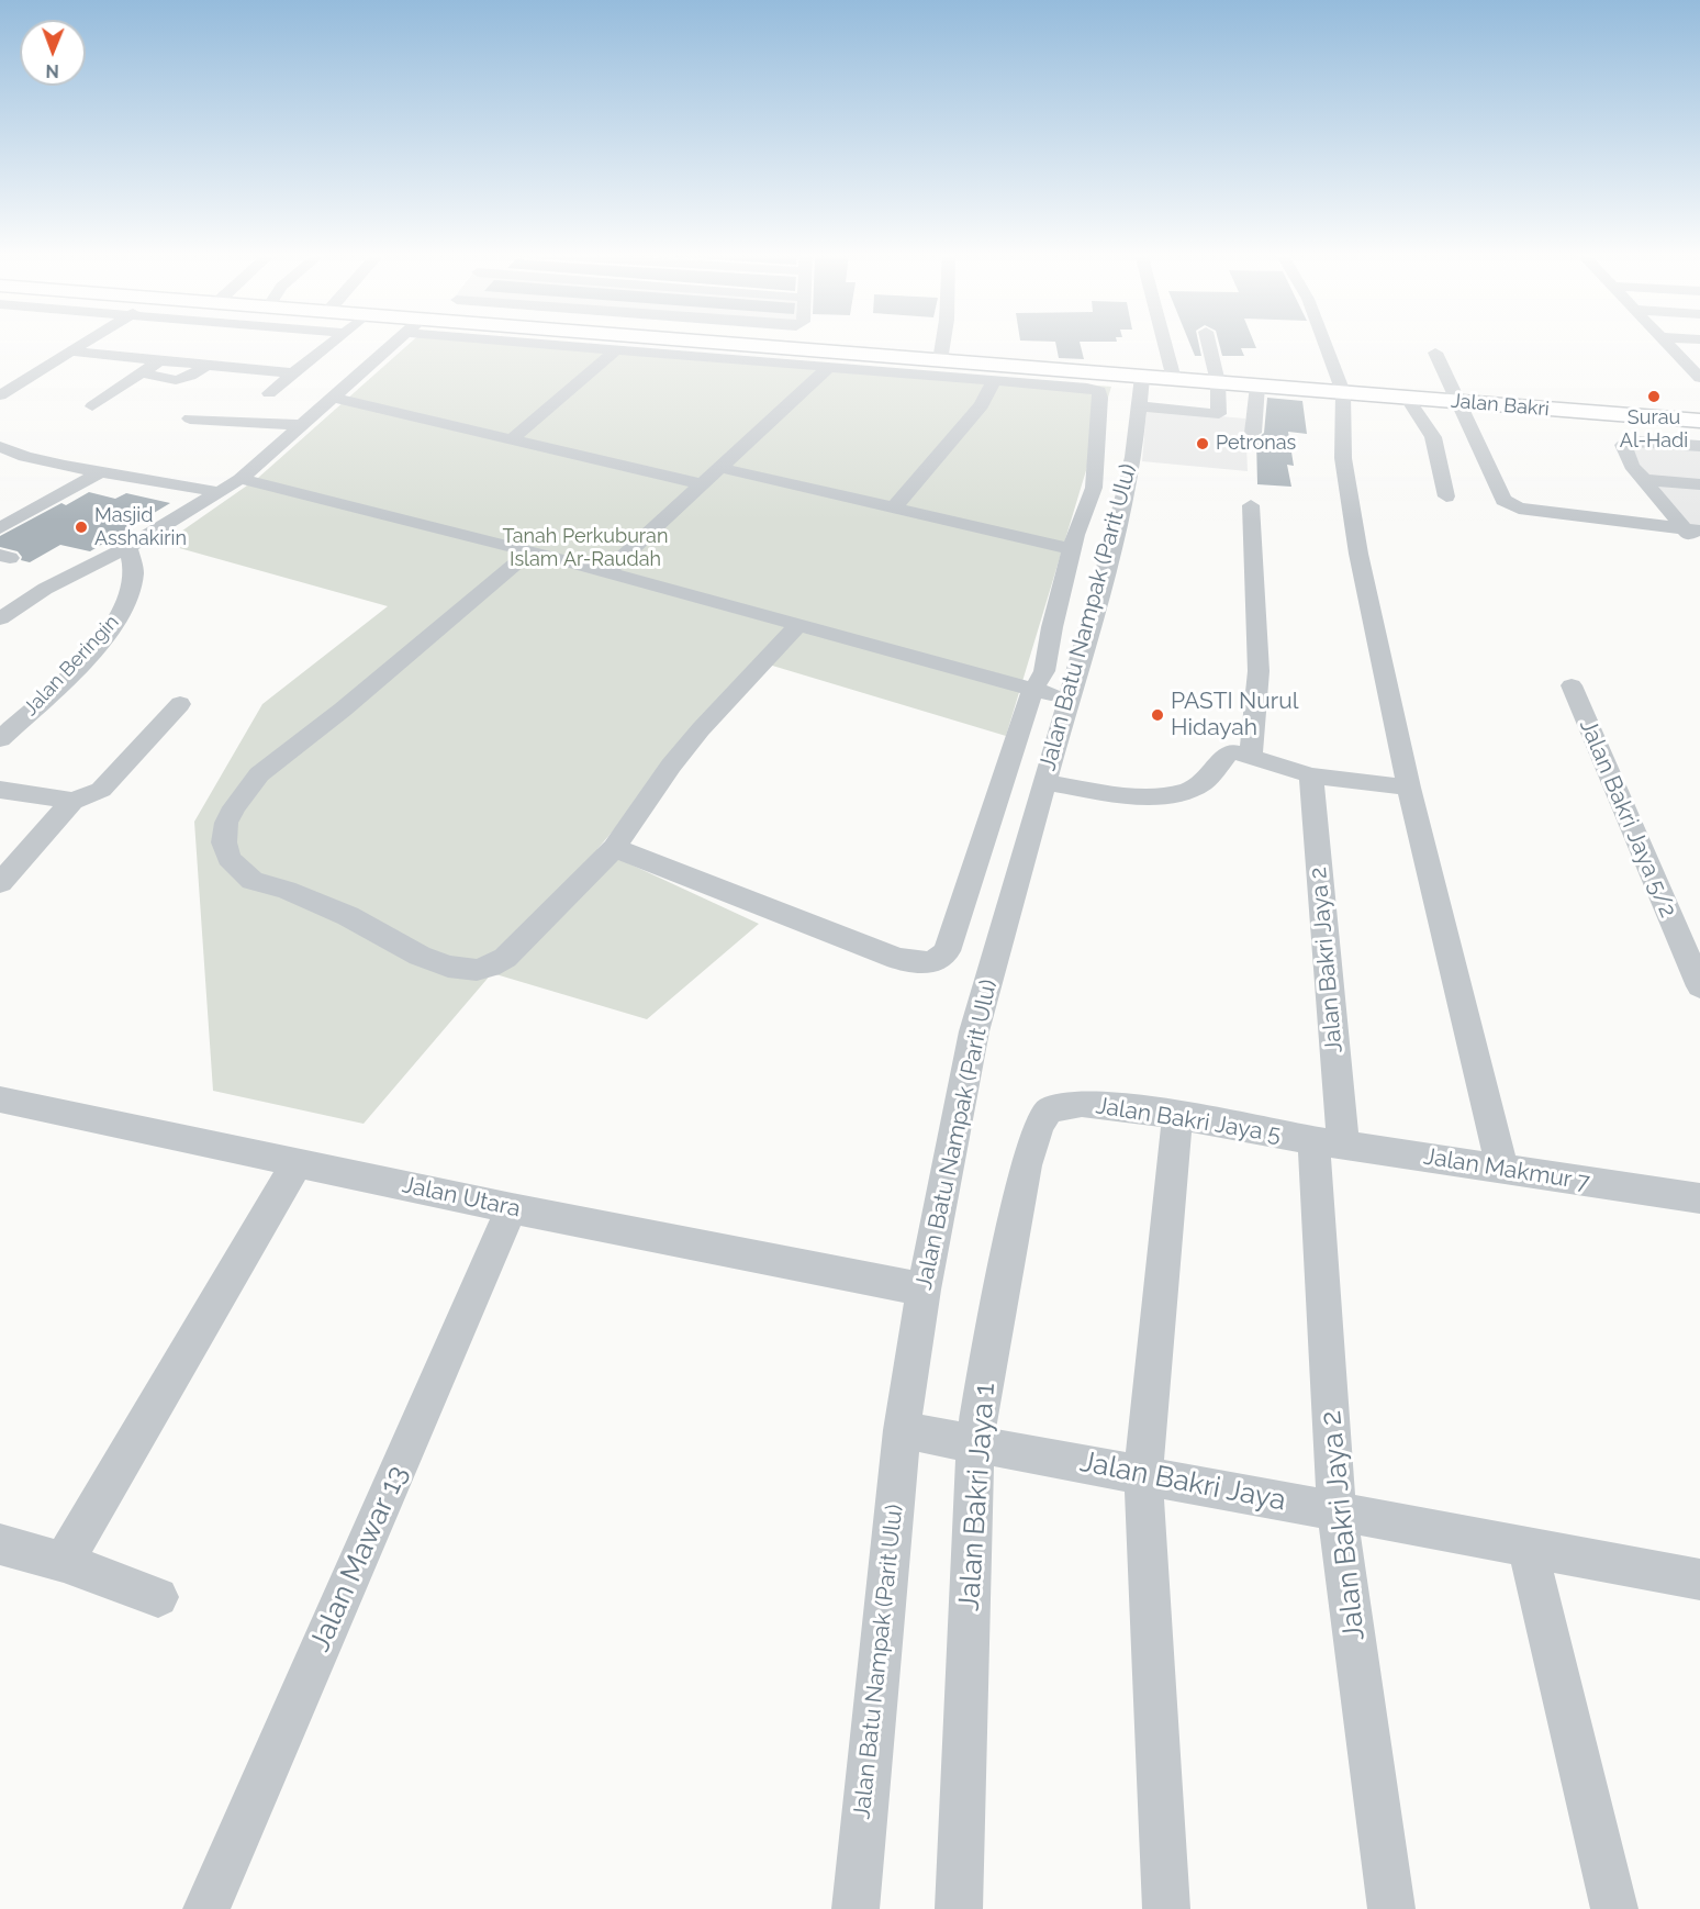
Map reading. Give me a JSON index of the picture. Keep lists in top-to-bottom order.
{
  "streets": {
    "main road": ["Jalan Bakri"],
    "street": [
      "Jalan Batu Nampak (Parit Ulu)",
      "Jalan Beringin",
      "Jalan Bakri Jaya 5/2",
      "Jalan Bakri Jaya 2",
      "Jalan Bakri Jaya 5",
      "Jalan Makmur 7",
      "Jalan Utara",
      "Jalan Bakri Jaya",
      "Jalan Bakri Jaya 1",
      "Jalan Mawar 13"
    ]
  },
  "crossings": [
    ["Jalan Bakri", "Jalan Batu Nampak (Parit Ulu)"],
    ["Jalan Batu Nampak (Parit Ulu)", "Jalan Utara"],
    ["Jalan Batu Nampak (Parit Ulu)", "Jalan Bakri Jaya"],
    ["Jalan Bakri Jaya 2", "Jalan Bakri Jaya 5"],
    ["Jalan Bakri Jaya 2", "Jalan Makmur 7"],
    ["Jalan Bakri Jaya 2", "Jalan Bakri Jaya"],
    ["Jalan Bakri Jaya 5", "Jalan Makmur 7"],
    ["Jalan Bakri Jaya 5", "Jalan Bakri Jaya 1"],
    ["Jalan Utara", "Jalan Mawar 13"],
    ["Jalan Bakri Jaya", "Jalan Bakri Jaya 1"]
  ],
  "parks": ["Tanah Perkuburan Islam Ar-Raudah"],
  "places": [
    "Surau Al-Hadi",
    "Petronas",
    "Masjid Asshakirin",
    "PASTI Nurul Hidayah"
  ],
  "north": "bottom"
}
